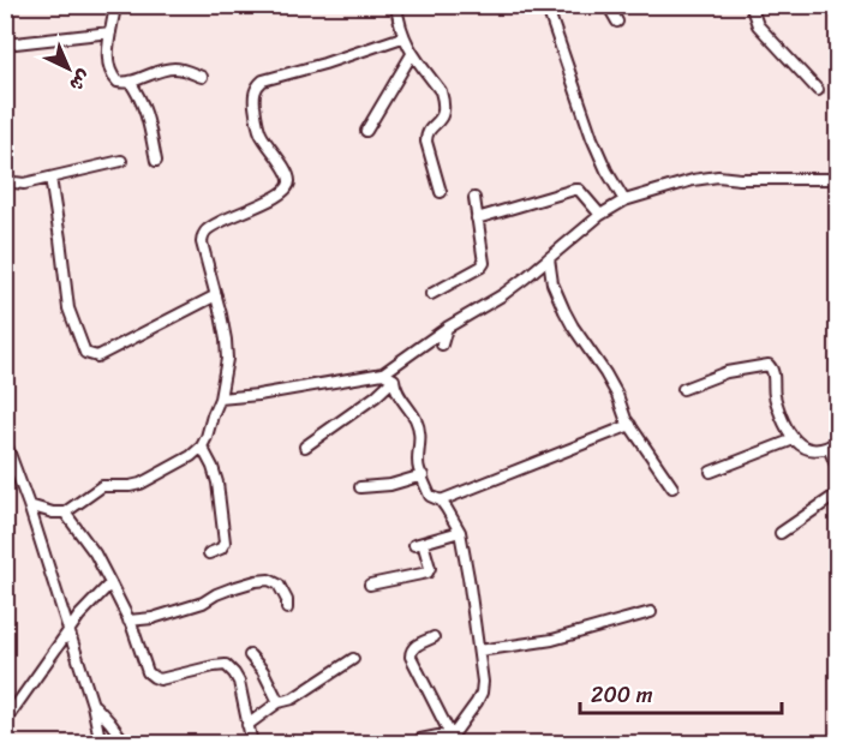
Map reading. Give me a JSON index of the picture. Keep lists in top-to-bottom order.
{
  "scale_bar": "200 m",
  "north": "bottom right"
}
